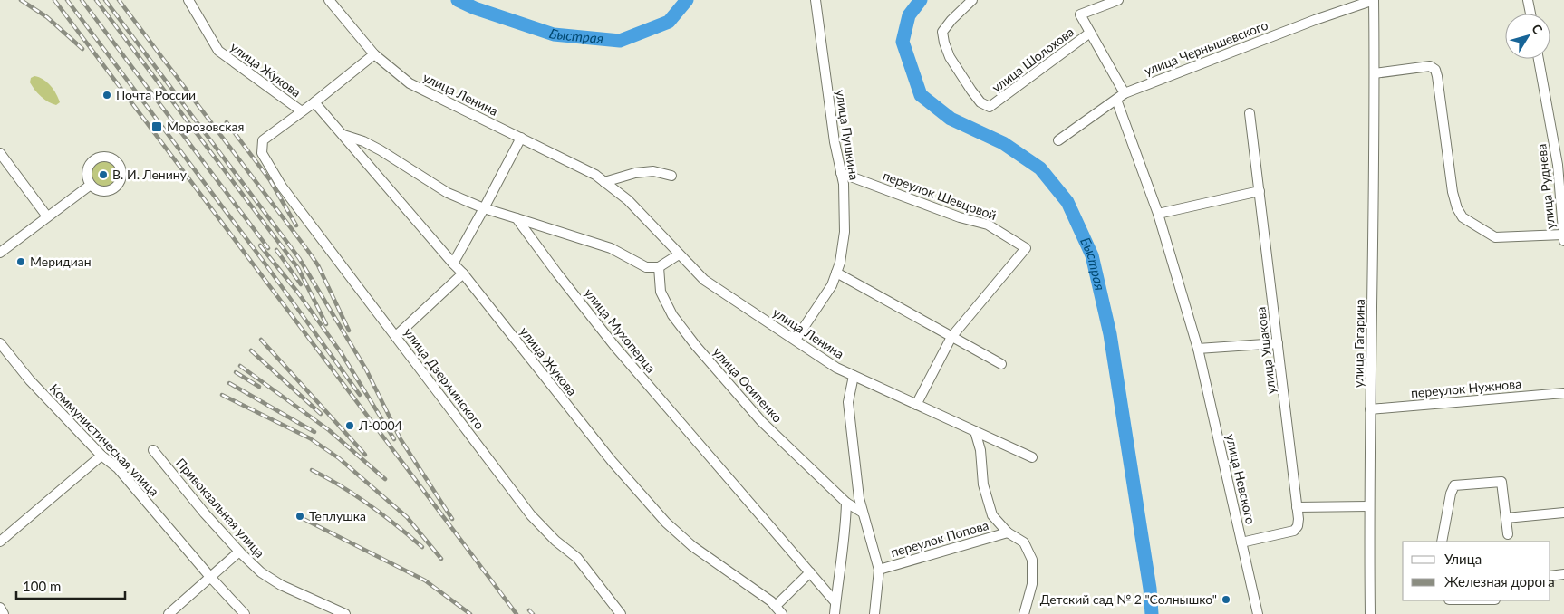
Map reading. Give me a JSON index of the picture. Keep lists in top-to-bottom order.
{
  "streets": {
    "street": [
      "улица Чернышевского",
      "улица Шолохова",
      "улица Жукова",
      "улица Ленина",
      "улица Пушкина",
      "улица Руднева",
      "переулок Шевцовой",
      "улица Мухоперца",
      "улица Гагарина",
      "улица Ушакова",
      "улица Дзержинского",
      "улица Осипенко",
      "переулок Нужнова",
      "Коммунистическая улица",
      "улица Невского",
      "Привокзальная улица",
      "переулок Попова"
    ]
  },
  "crossings": [
    ["улица Чернышевского", "улица Гагарина"],
    ["улица Чернышевского", "улица Невского"],
    ["улица Жукова", "улица Дзержинского"],
    ["улица Ленина", "улица Пушкина"],
    ["улица Пушкина", "переулок Шевцовой"],
    ["улица Гагарина", "переулок Нужнова"],
    ["улица Ушакова", "улица Невского"]
  ],
  "water": ["Быстрая"],
  "places": {
    "other": [
      "Почта России",
      "В. И. Ленину",
      "Меридиан",
      "Л-0004",
      "Теплушка",
      "Детский сад № 2 \"Солнышко\""
    ],
    "transit": ["Морозовская"]
  },
  "legend": ["Улица", "Железная дорога"],
  "scale_bar": "100 m",
  "north": "top right"
}
